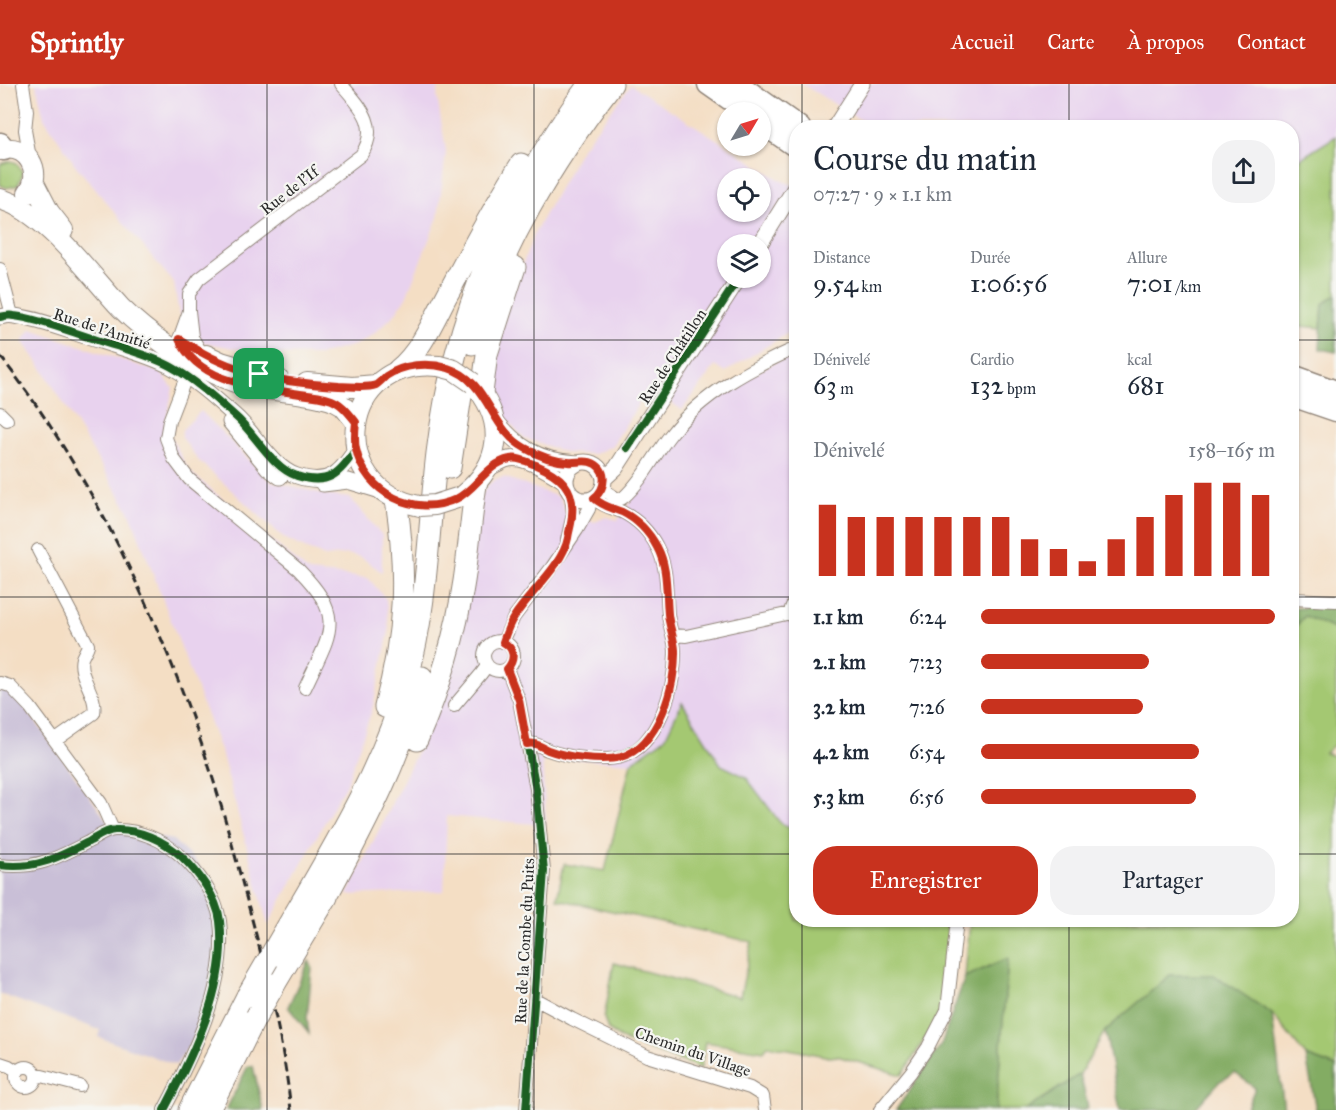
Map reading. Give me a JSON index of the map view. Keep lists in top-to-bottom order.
{
  "streets": {
    "street": [
      "Rue de l'If",
      "Rue de l'Amitié",
      "Rue de Châtillon",
      "Rue de la Combe du Puits",
      "Chemin du Village"
    ]
  },
  "crossings": [
    ["Rue de la Combe du Puits", "Chemin du Village"]
  ],
  "north": "top right",
  "page": {
    "header": "Sprintly",
    "nav": [
      "Accueil",
      "Carte",
      "À propos",
      "Contact"
    ],
    "heading": ["Course du matin", "07:27 · 9 × 1.1 km"],
    "stats": [
      ["Distance", "9.54 km"],
      ["Durée", "1:06:56"],
      ["Allure", "7:01 /km"],
      ["Dénivelé", "63 m"],
      ["Cardio", "132 bpm"],
      ["kcal", "681"]
    ],
    "chart": ["Dénivelé", "158–165 m"],
    "list": [
      {
        "name": "1.1 km",
        "note": "6:24"
      },
      {
        "name": "2.1 km",
        "note": "7:23"
      },
      {
        "name": "3.2 km",
        "note": "7:26"
      },
      {
        "name": "4.2 km",
        "note": "6:54"
      },
      {
        "name": "5.3 km",
        "note": "6:56"
      }
    ],
    "buttons": ["Enregistrer", "Partager"]
  }
}
